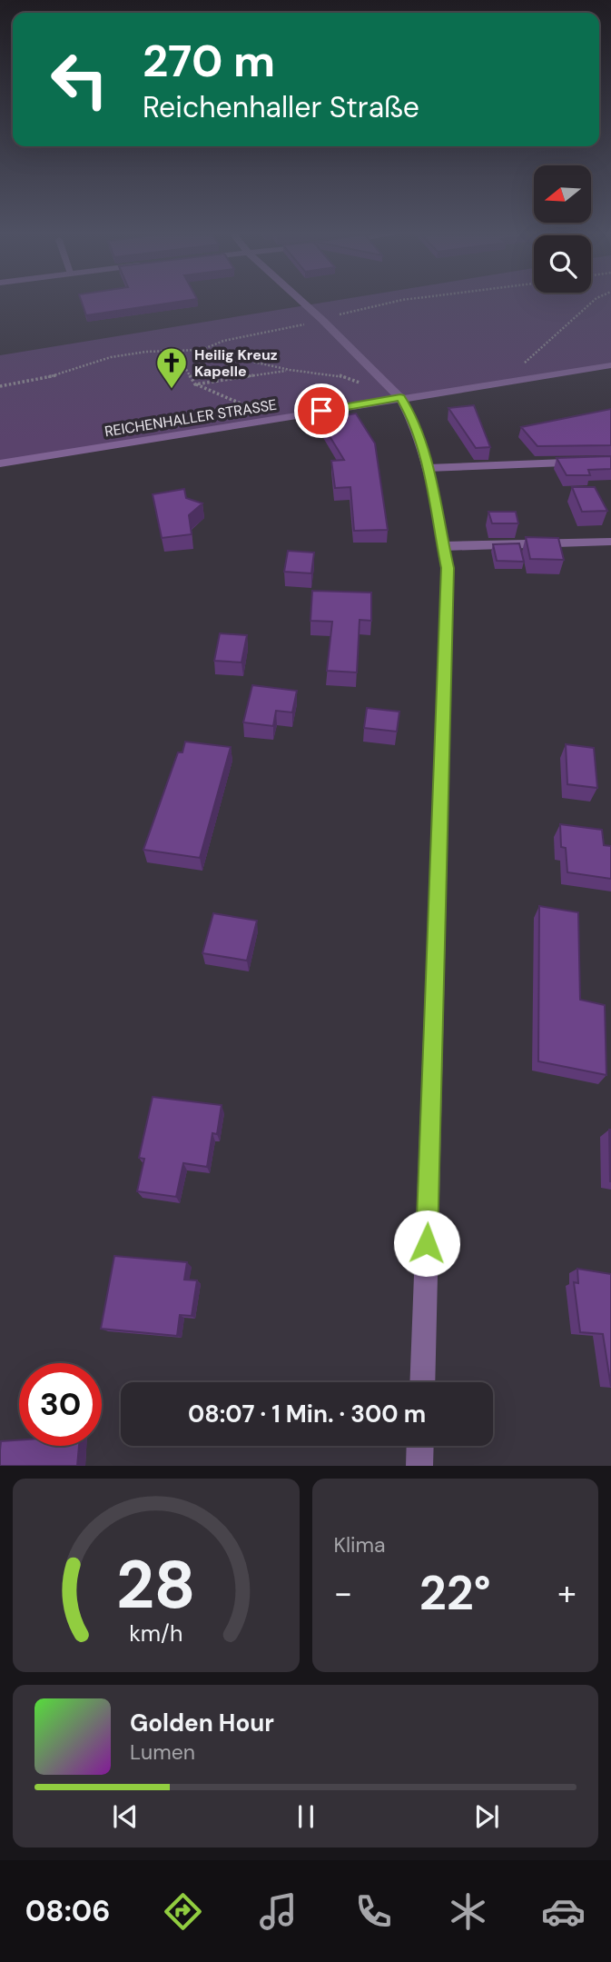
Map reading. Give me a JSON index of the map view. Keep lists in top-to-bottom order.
{
  "streets": {
    "street": ["REICHENHALLER STRASSE"]
  },
  "places": {
    "church": ["Heilig Kreuz Kapelle"]
  },
  "north": "left",
  "page": {
    "turn": ["270 m", "Reichenhaller Straße"],
    "limit": "30",
    "trip": "08:07 · 1 Min. · 300 m",
    "tile": "Klima",
    "heat": ["−", "22°", "+"],
    "song": ["Golden Hour", "Lumen"],
    "tabs": "08:06",
    "gauge": ["28", "km/h"]
  }
}
